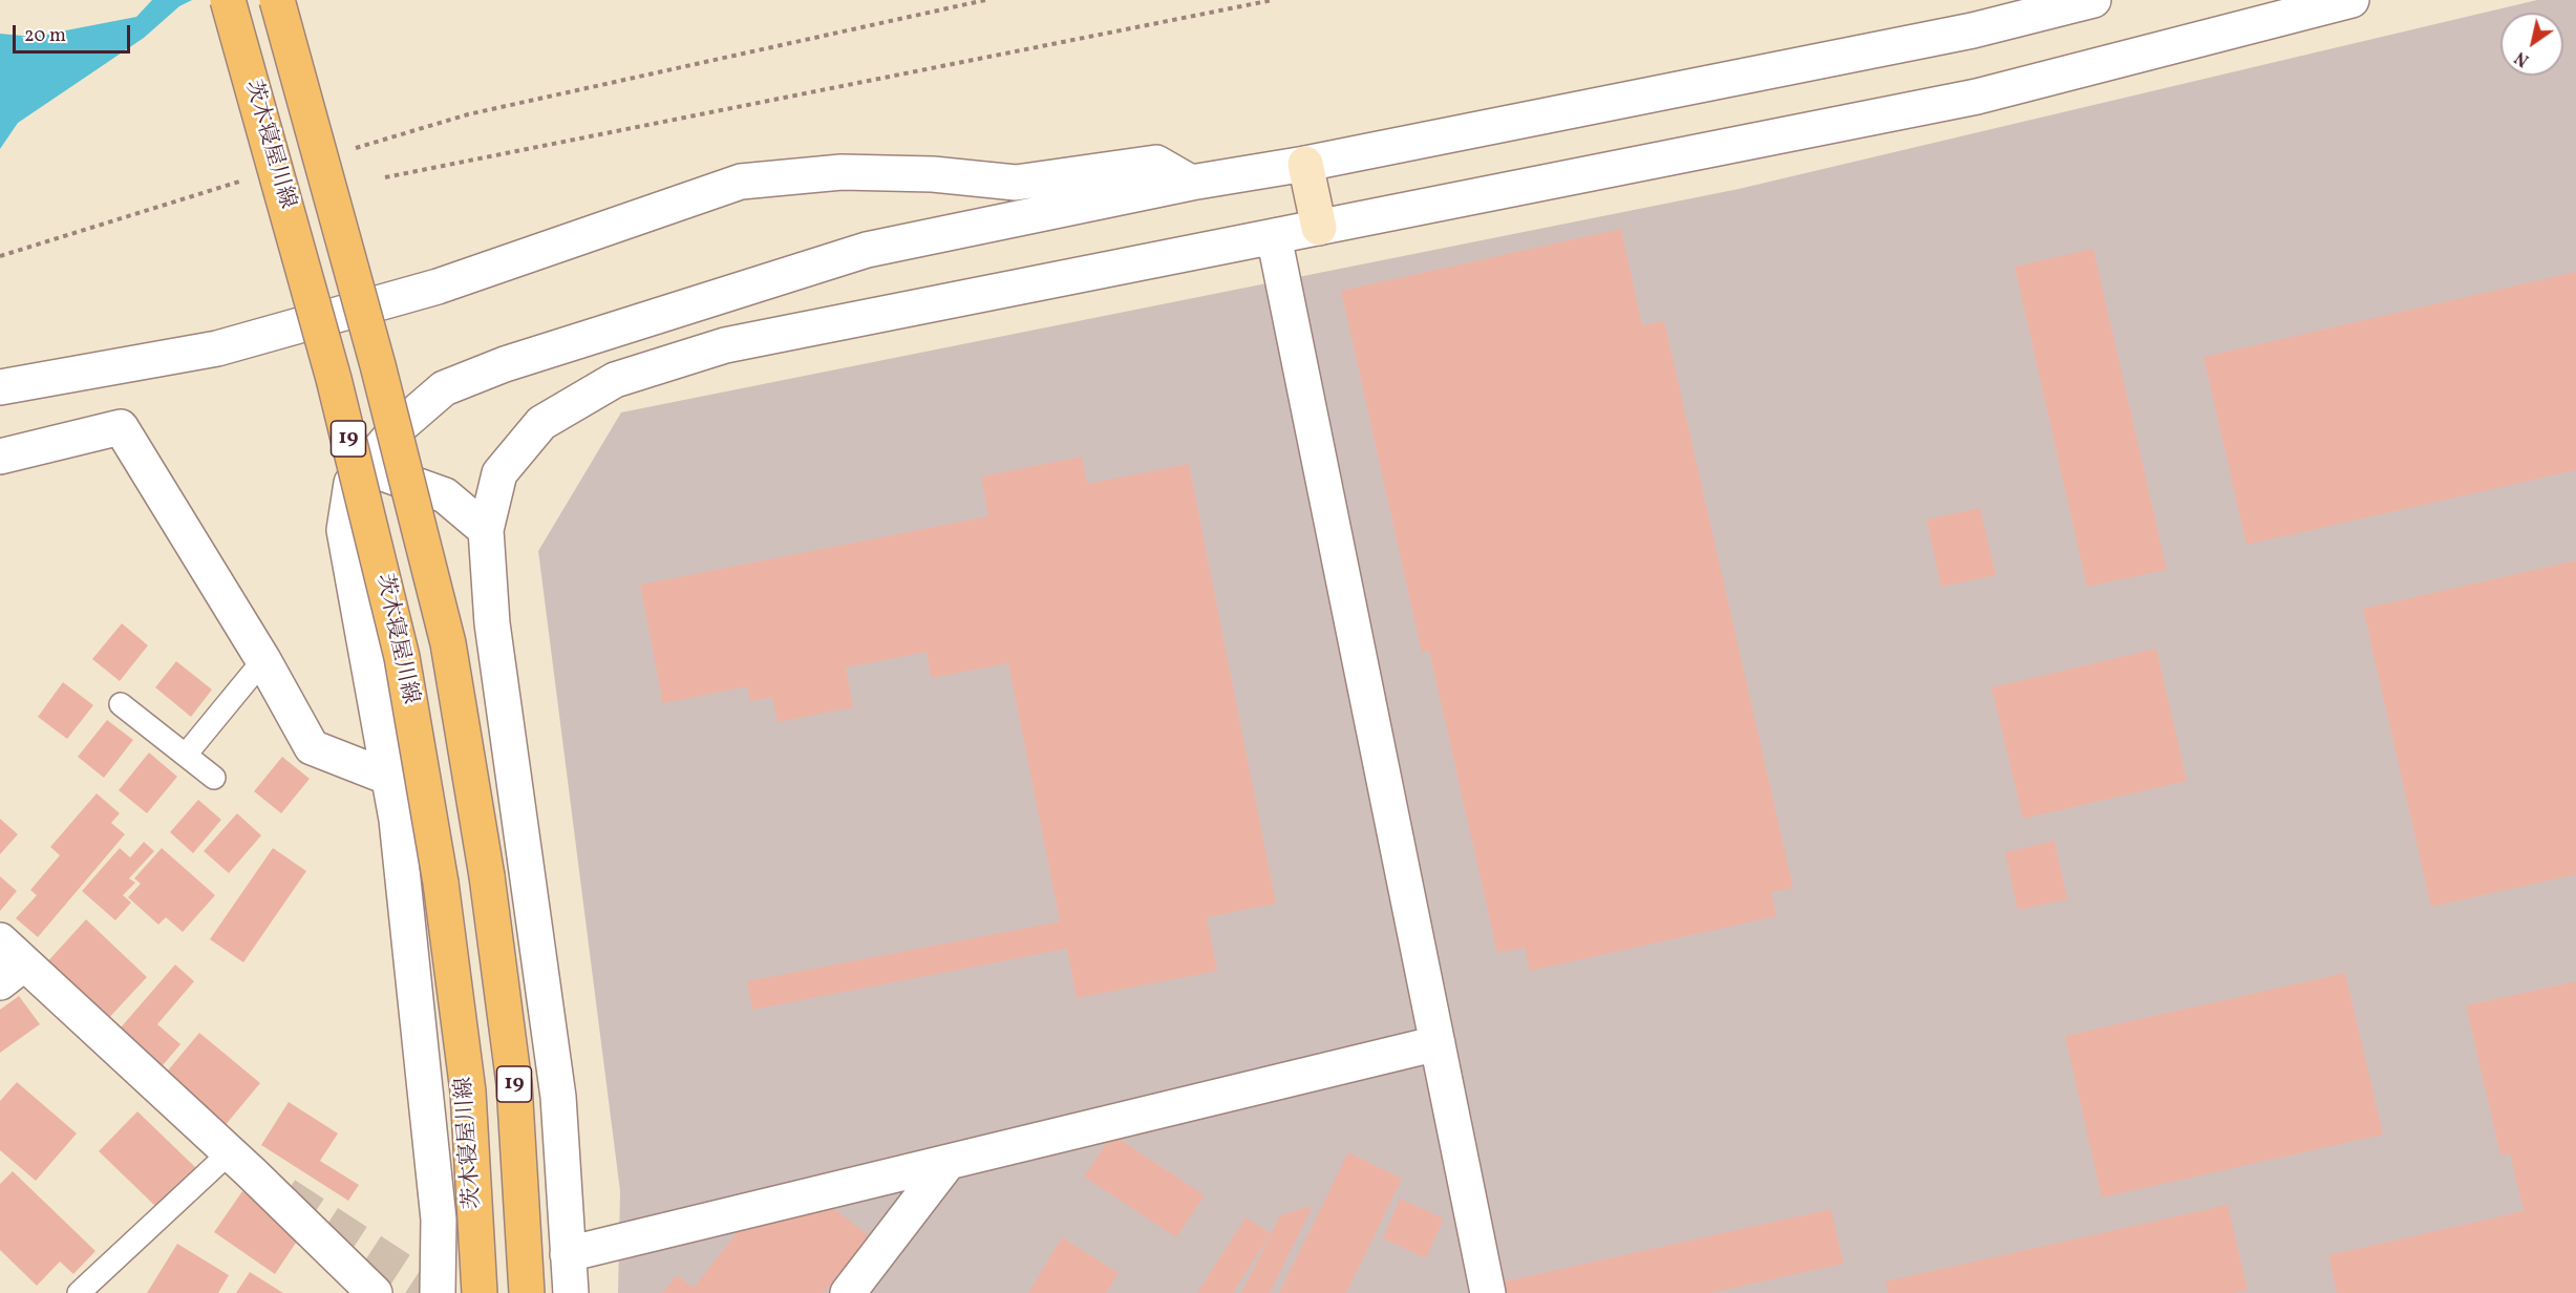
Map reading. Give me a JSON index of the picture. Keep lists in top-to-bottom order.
{
  "streets": {
    "main road": ["茨木寝屋川線", "19"]
  },
  "scale_bar": "20 m",
  "north": "bottom left"
}
